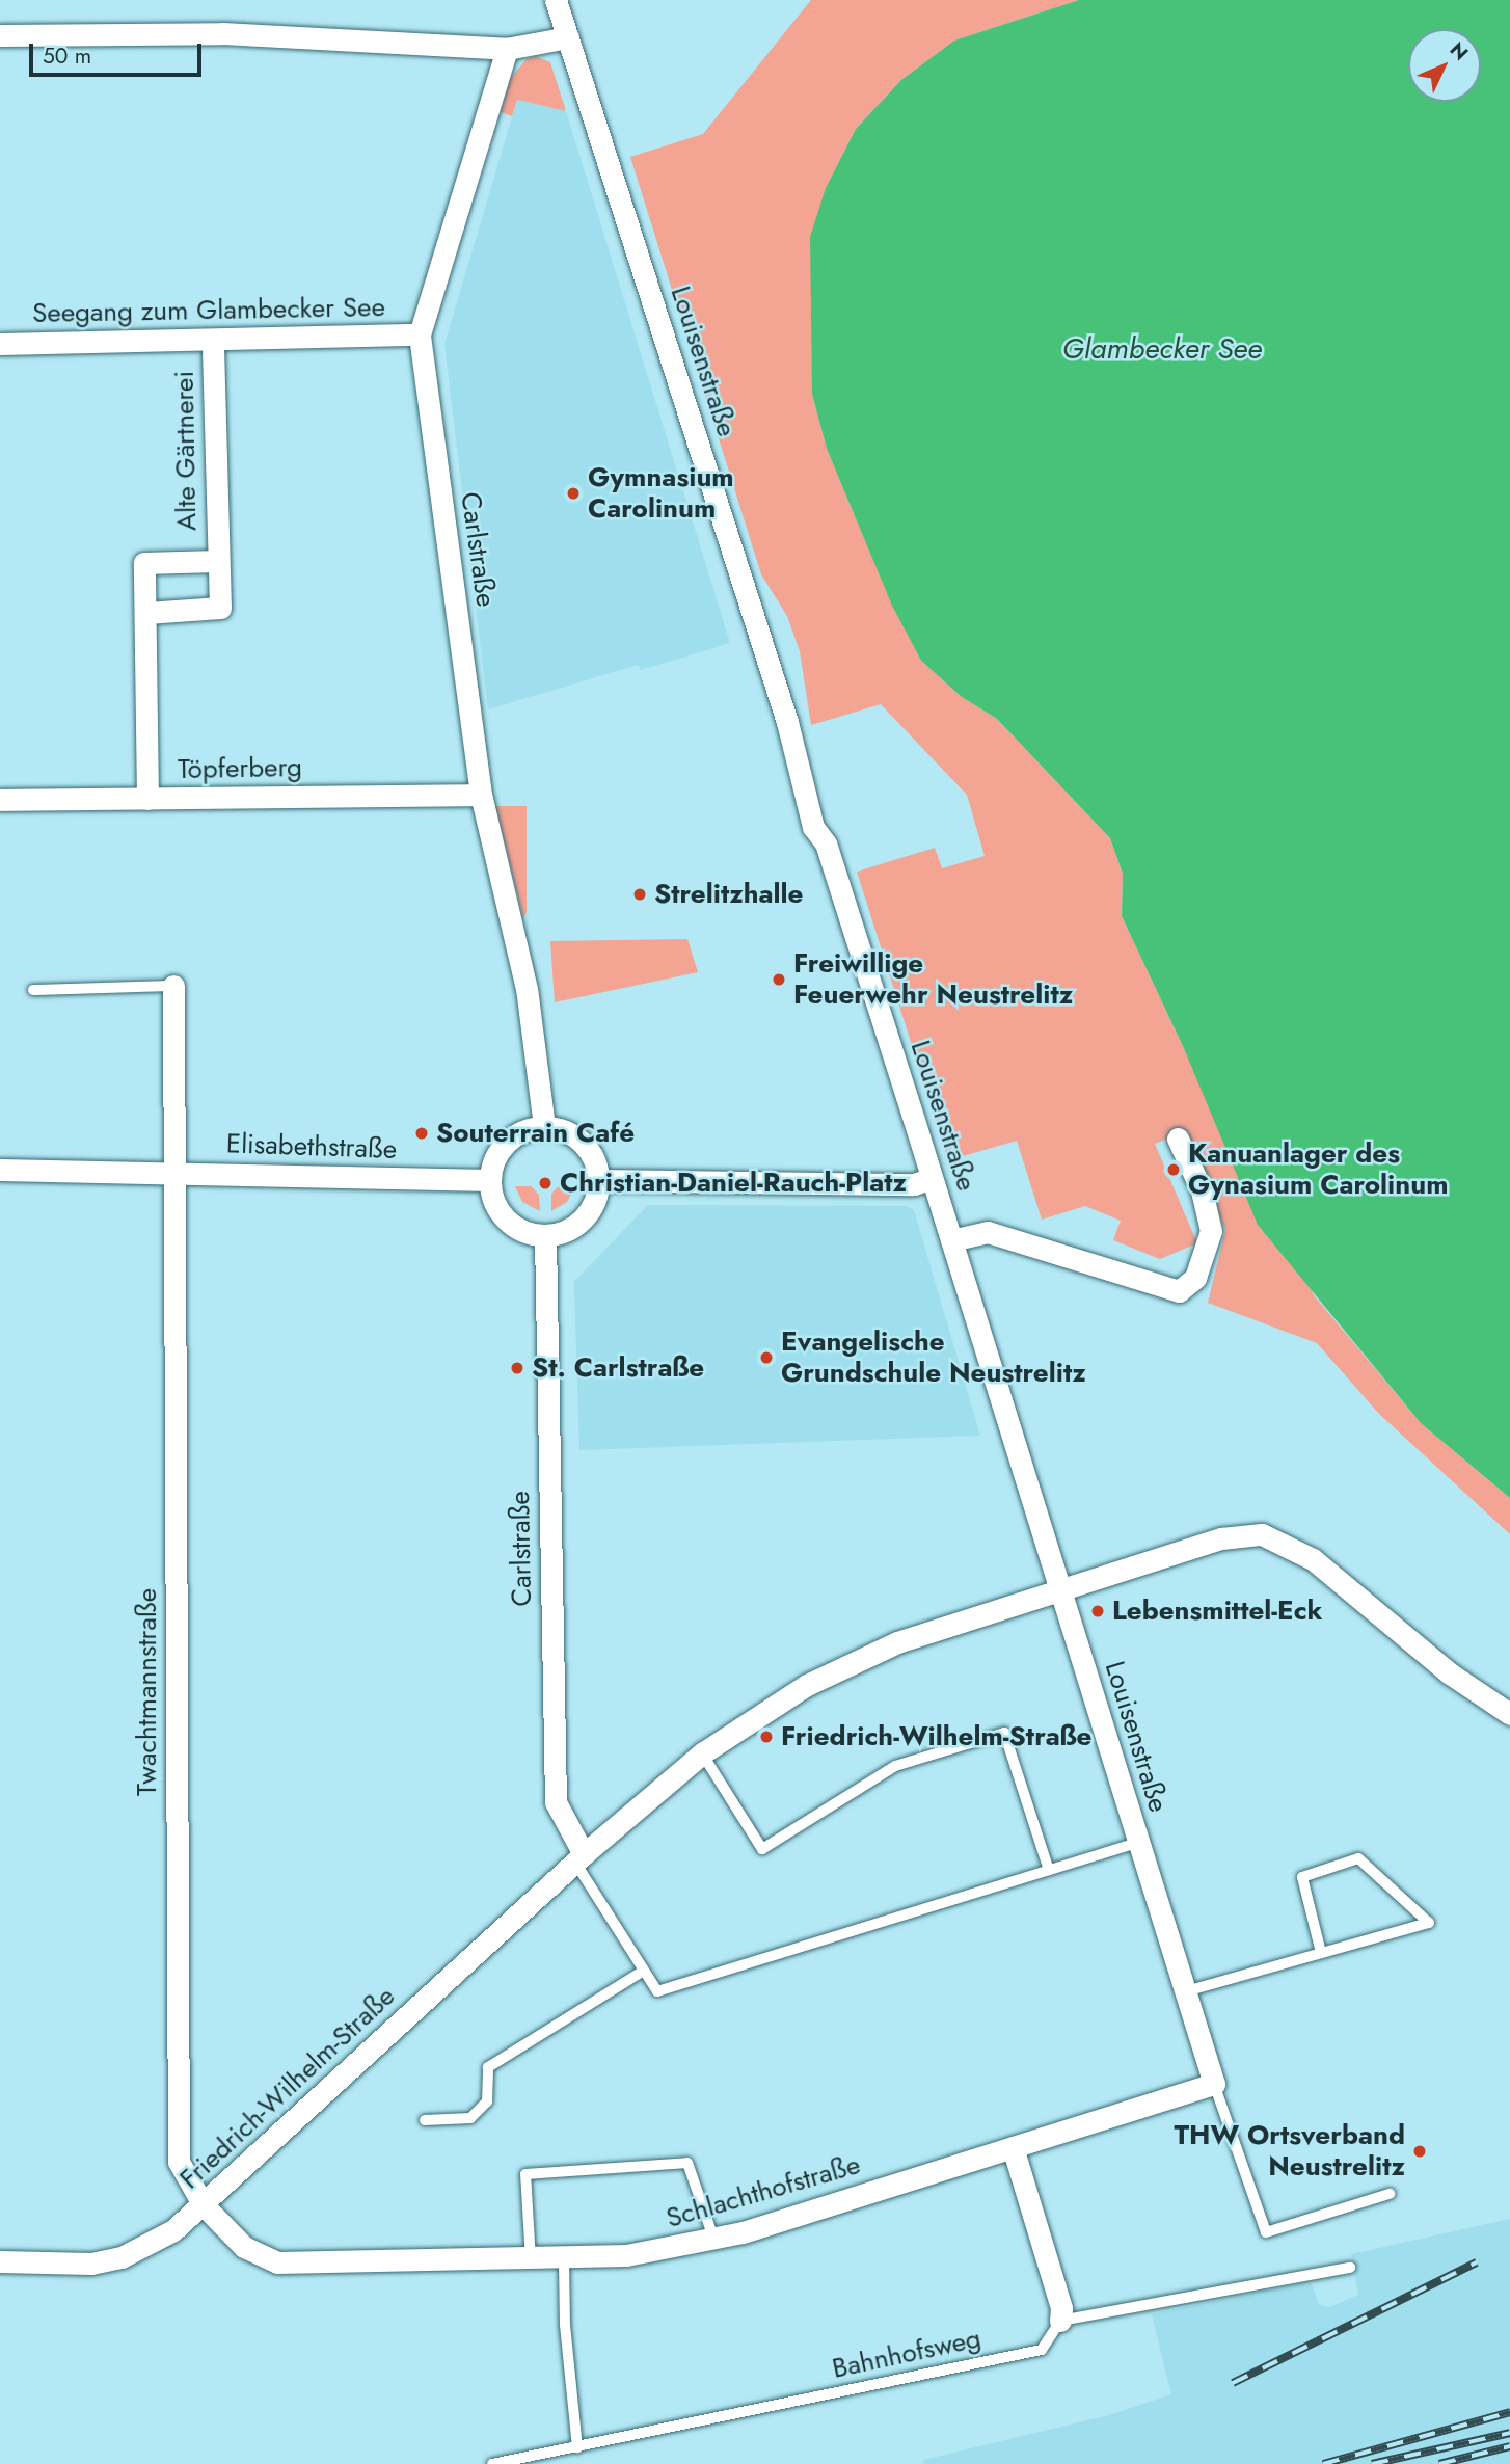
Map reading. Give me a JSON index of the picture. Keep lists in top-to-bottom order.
{
  "streets": {
    "street": [
      "Seegang zum Glambecker See",
      "Louisenstraße",
      "Alte Gärtnerei",
      "Carlstraße",
      "Töpferberg",
      "Elisabethstraße",
      "Twachtmannstraße",
      "Friedrich-Wilhelm-Straße",
      "Schlachthofstraße"
    ],
    "lane": ["Bahnhofsweg"]
  },
  "crossings": [
    ["Seegang zum Glambecker See", "Alte Gärtnerei"],
    ["Seegang zum Glambecker See", "Carlstraße"],
    ["Louisenstraße", "Friedrich-Wilhelm-Straße"],
    ["Louisenstraße", "Schlachthofstraße"],
    ["Alte Gärtnerei", "Töpferberg"],
    ["Carlstraße", "Töpferberg"],
    ["Carlstraße", "Elisabethstraße"],
    ["Carlstraße", "Friedrich-Wilhelm-Straße"],
    ["Elisabethstraße", "Twachtmannstraße"],
    ["Twachtmannstraße", "Friedrich-Wilhelm-Straße"],
    ["Twachtmannstraße", "Schlachthofstraße"],
    ["Friedrich-Wilhelm-Straße", "Schlachthofstraße"]
  ],
  "water": ["Glambecker See"],
  "places": [
    "Gymnasium Carolinum",
    "Strelitzhalle",
    "Freiwillige Feuerwehr Neustrelitz",
    "Souterrain Café",
    "Kanuanlager des Gynasium Carolinum",
    "Christian-Daniel-Rauch-Platz",
    "Evangelische Grundschule Neustrelitz",
    "St. Carlstraße",
    "Lebensmittel-Eck",
    "Friedrich-Wilhelm-Straße",
    "THW Ortsverband Neustrelitz"
  ],
  "scale_bar": "50 m",
  "north": "top right"
}
